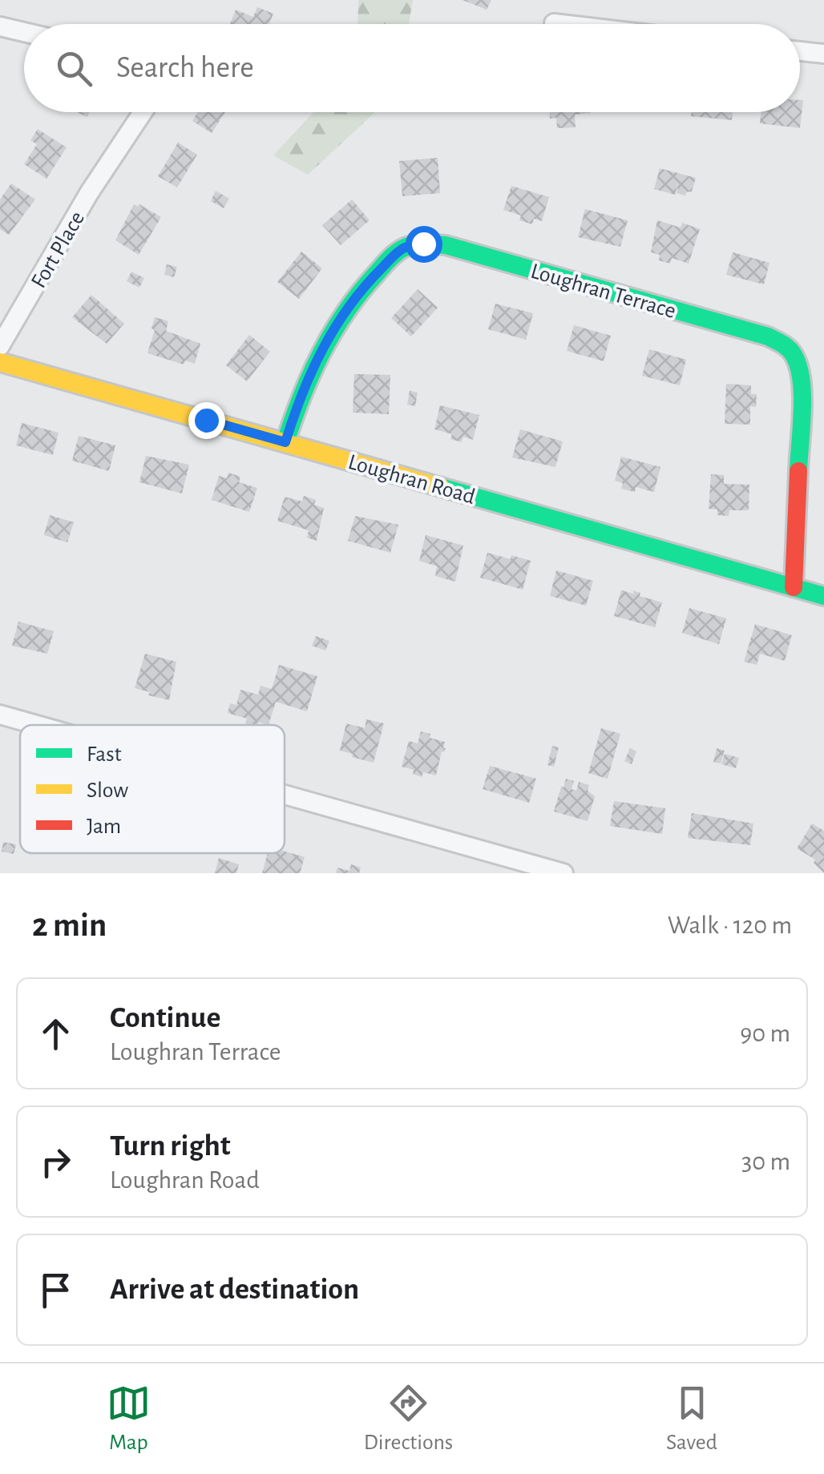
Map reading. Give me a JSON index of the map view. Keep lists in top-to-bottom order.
{
  "streets": {
    "street": ["Fort Place", "Loughran Terrace", "Loughran Road"]
  },
  "crossings": [
    ["Loughran Terrace", "Loughran Road"]
  ],
  "legend": ["Fast", "Slow", "Jam"],
  "page": {
    "search": "Search here",
    "heading": ["2 min", "Walk · 120 m"],
    "list": [
      ["Continue", "Loughran Terrace", "90 m"],
      ["Turn right", "Loughran Road", "30 m"],
      "Arrive at destination"
    ],
    "nav": ["Map", "Directions", "Saved"]
  }
}
